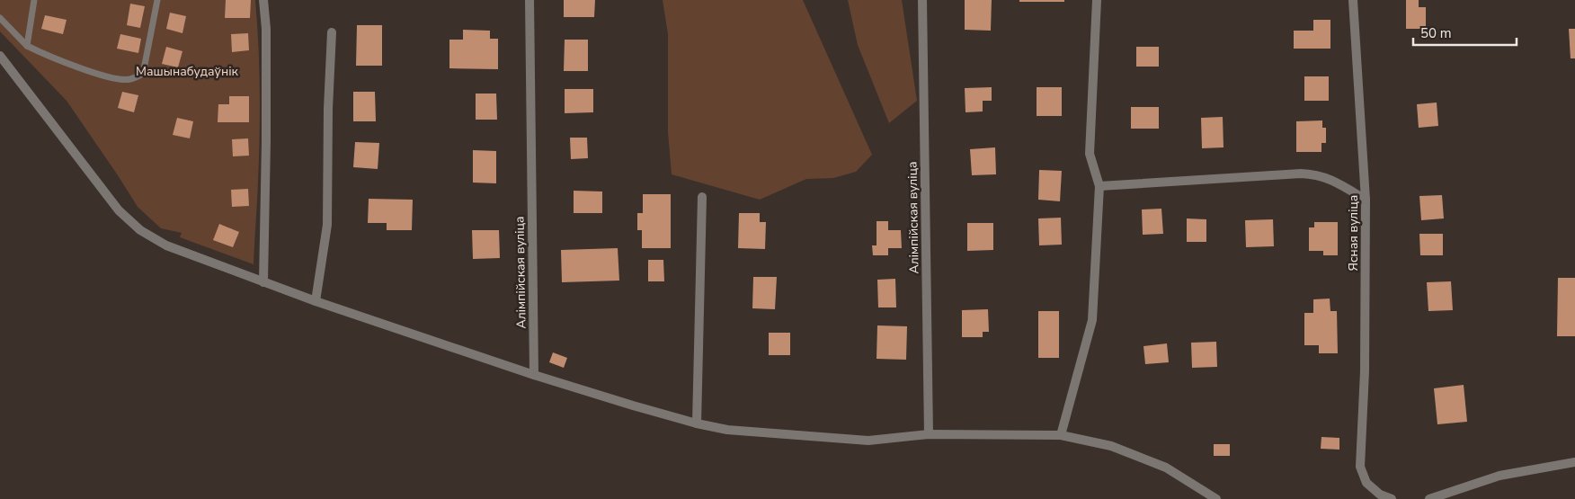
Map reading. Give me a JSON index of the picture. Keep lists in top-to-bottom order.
{
  "streets": {
    "street": ["Алімпійская вуліца", "Ясная вуліца"]
  },
  "parks": ["Машынабудаўнік"],
  "scale_bar": "50 m"
}
